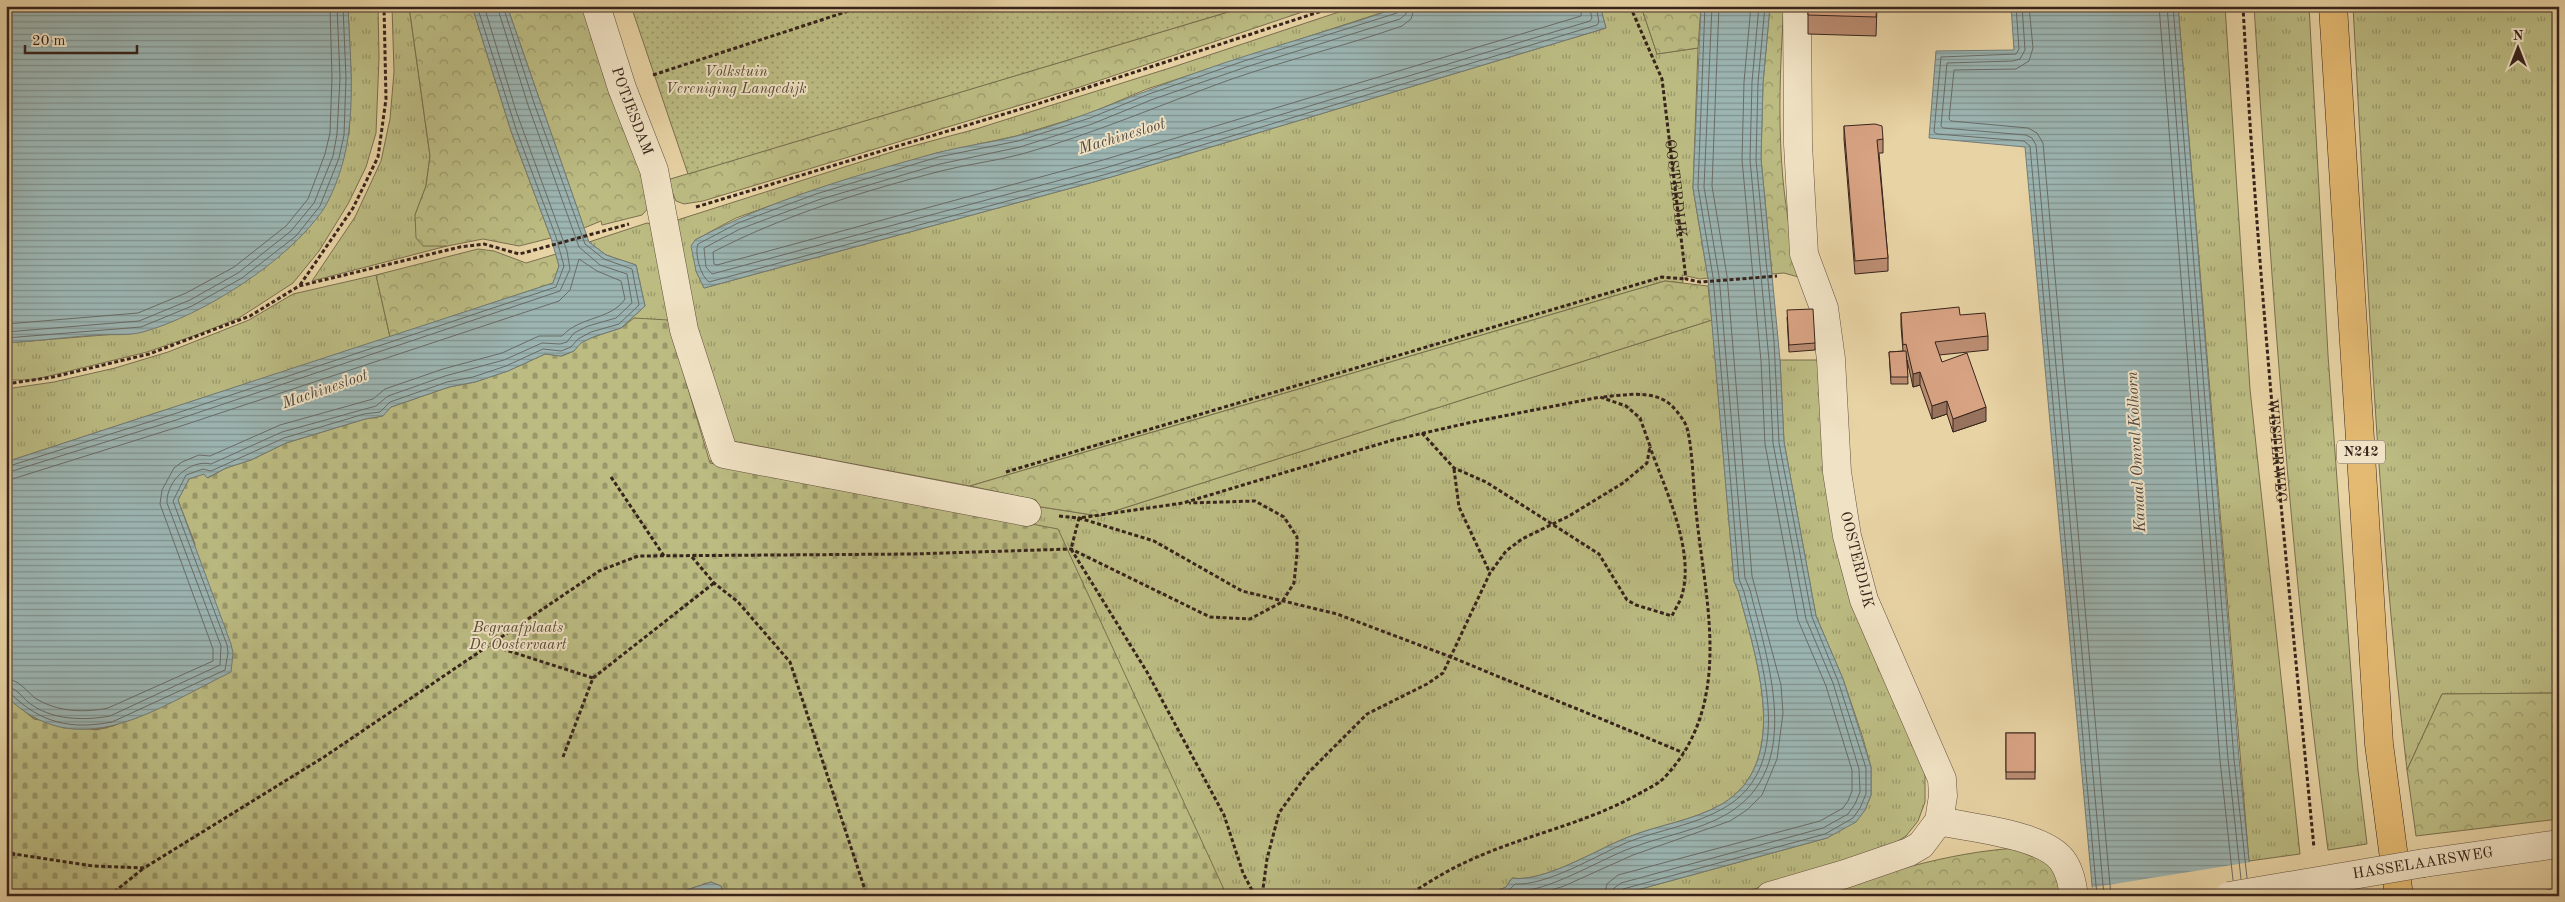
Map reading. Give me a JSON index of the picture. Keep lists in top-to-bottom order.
{
  "streets": {
    "main road": ["N242"],
    "street": ["POTJESDAM", "OOSTERDIJK", "HASSELAARSWEG"],
    "path": ["WESTERWEG"]
  },
  "water": ["Machinesloot", "Kanaal Omval Kolhorn"],
  "parks": ["Volkstuin Vereniging Langedijk", "Begraafplaats De Oostervaart"],
  "scale_bar": "20 m",
  "north": "top"
}
